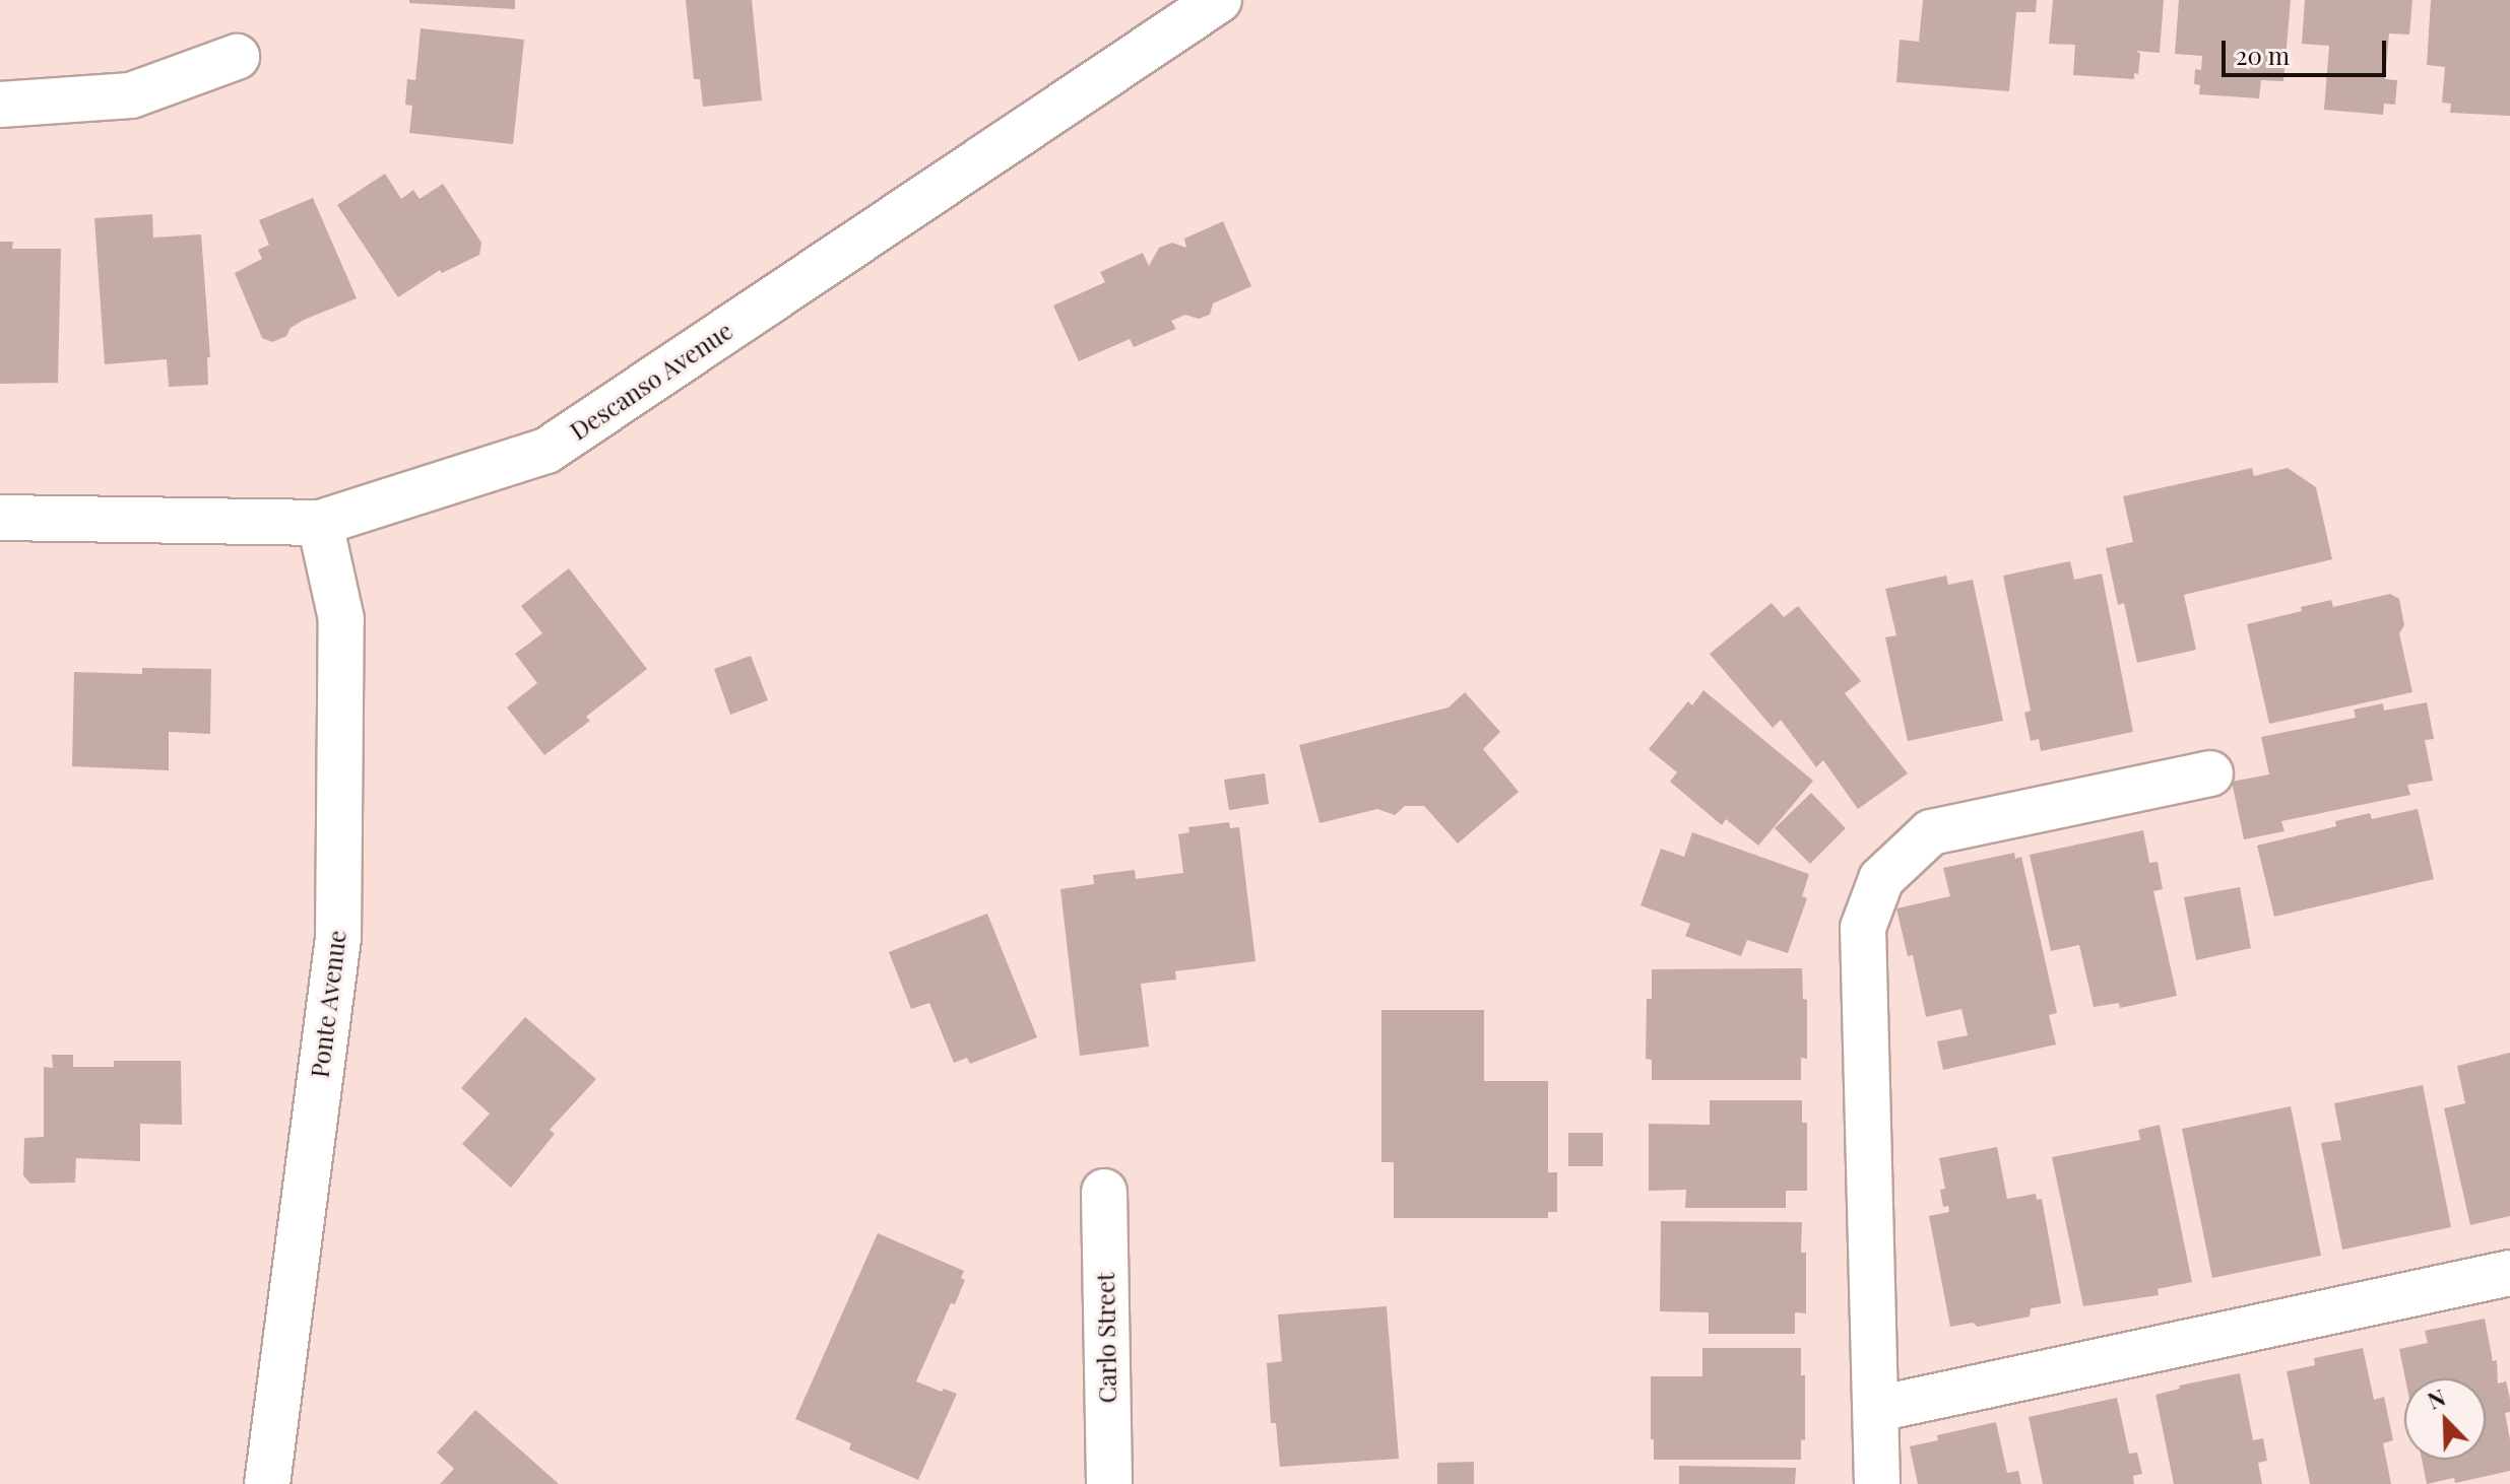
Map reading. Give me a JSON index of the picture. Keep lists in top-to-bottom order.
{
  "streets": {
    "street": ["Descanso Avenue", "Ponte Avenue", "Carlo Street"]
  },
  "crossings": [
    ["Descanso Avenue", "Ponte Avenue"]
  ],
  "scale_bar": "20 m",
  "north": "top left"
}
